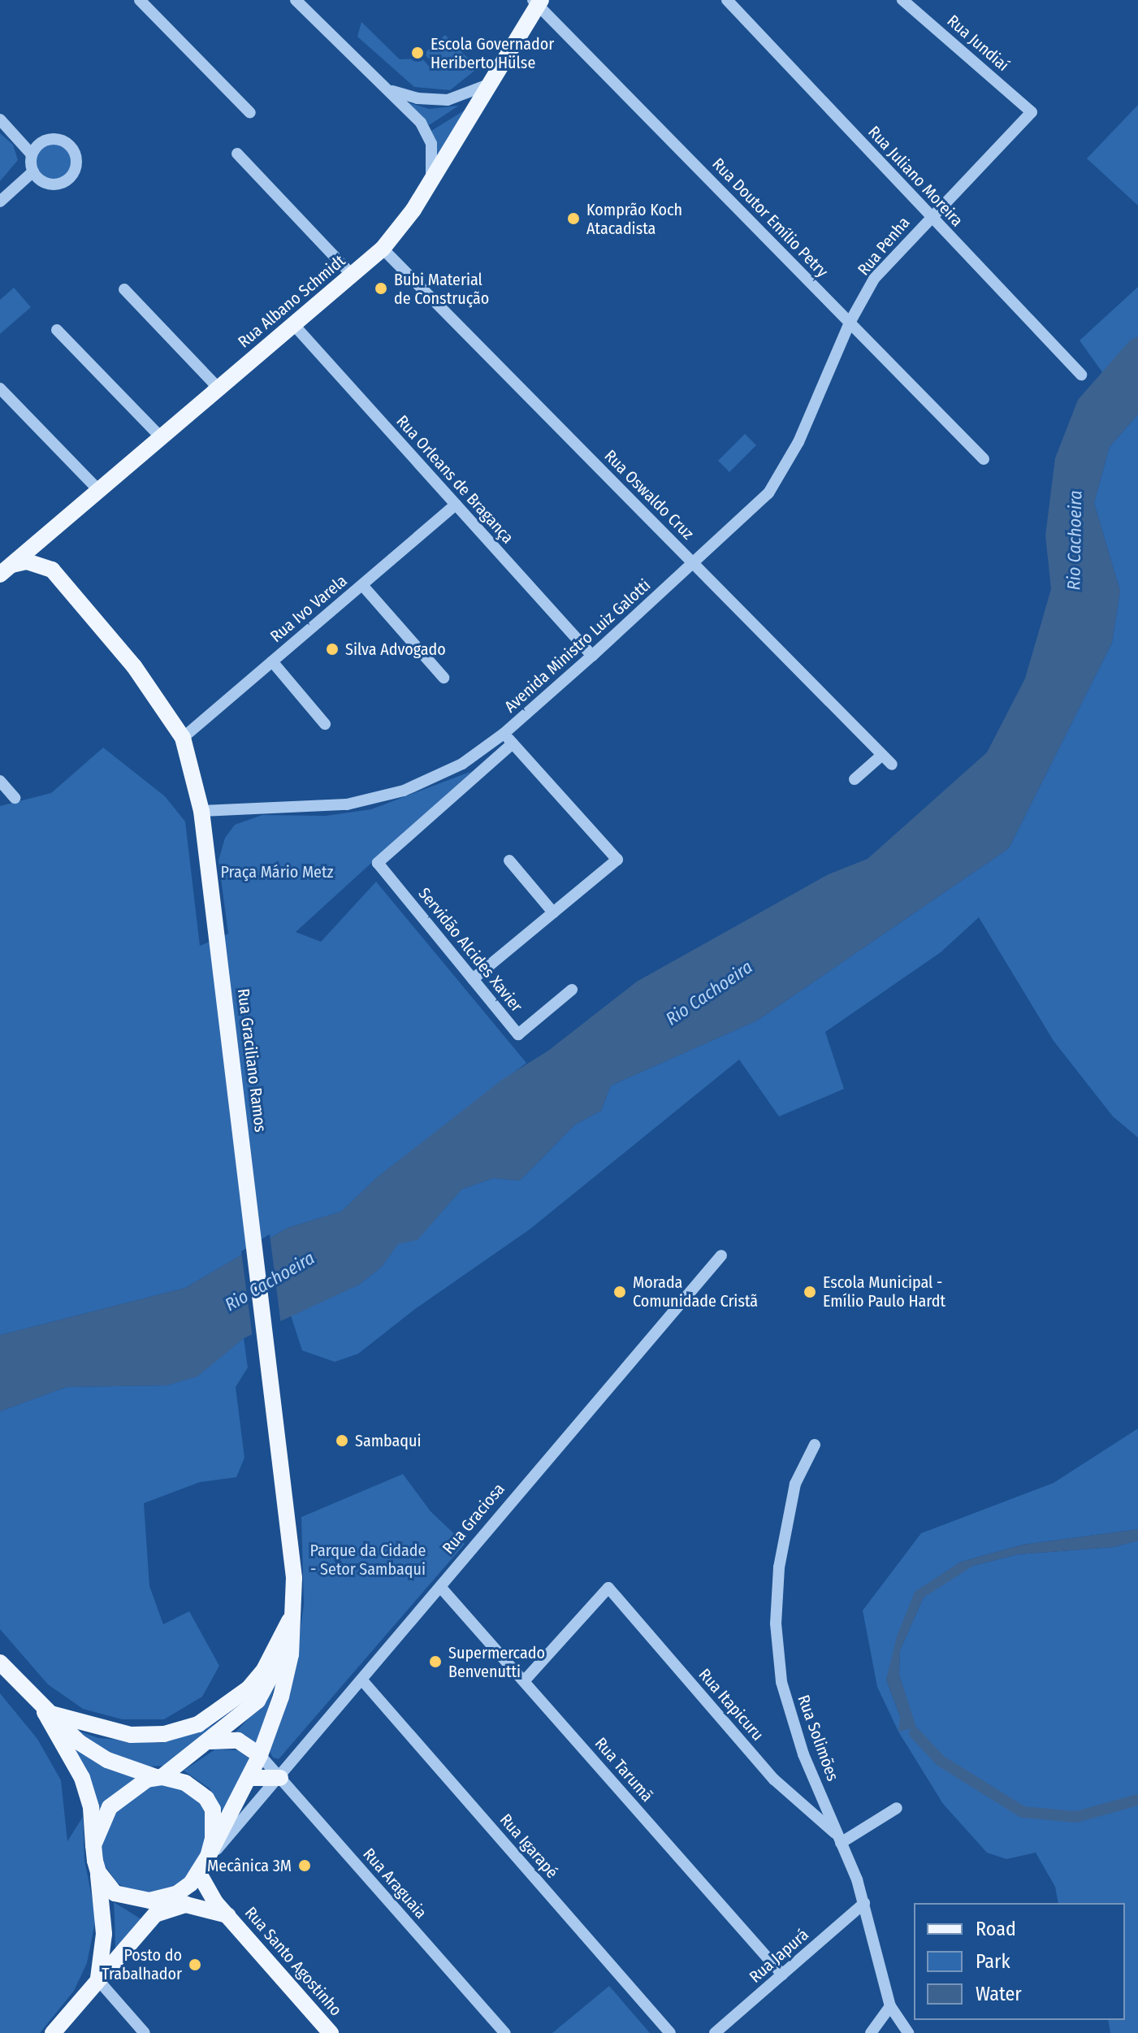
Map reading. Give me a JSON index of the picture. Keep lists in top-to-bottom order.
{
  "streets": {
    "main road": ["Rua Albano Schmidt", "Rua Graciliano Ramos", "Rua Santo Agostinho"],
    "street": [
      "Rua Jundiaí",
      "Rua Juliano Moreira",
      "Rua Doutor Emílio Petry",
      "Rua Penha",
      "Rua Orleans de Bragança",
      "Rua Oswaldo Cruz",
      "Rua Ivo Varela",
      "Avenida Ministro Luiz Galotti",
      "Servidão Alcides Xavier",
      "Rua Graciosa",
      "Rua Itapicuru",
      "Rua Solimões",
      "Rua Tarumã",
      "Rua Igarapé",
      "Rua Araguaia",
      "Rua Japurá"
    ]
  },
  "crossings": [
    ["Rua Jundiaí", "Rua Penha"],
    ["Rua Juliano Moreira", "Rua Penha"],
    ["Rua Doutor Emílio Petry", "Rua Penha"],
    ["Rua Doutor Emílio Petry", "Rua Albano Schmidt"],
    ["Rua Doutor Emílio Petry", "Avenida Ministro Luiz Galotti"],
    ["Rua Penha", "Avenida Ministro Luiz Galotti"],
    ["Rua Albano Schmidt", "Rua Orleans de Bragança"],
    ["Rua Albano Schmidt", "Rua Oswaldo Cruz"],
    ["Rua Orleans de Bragança", "Rua Ivo Varela"],
    ["Rua Orleans de Bragança", "Avenida Ministro Luiz Galotti"],
    ["Rua Oswaldo Cruz", "Avenida Ministro Luiz Galotti"],
    ["Rua Ivo Varela", "Rua Graciliano Ramos"],
    ["Avenida Ministro Luiz Galotti", "Rua Graciliano Ramos"],
    ["Rua Graciliano Ramos", "Rua Graciosa"],
    ["Rua Graciliano Ramos", "Rua Araguaia"],
    ["Rua Graciliano Ramos", "Rua Santo Agostinho"],
    ["Rua Graciosa", "Rua Tarumã"],
    ["Rua Graciosa", "Rua Igarapé"],
    ["Rua Graciosa", "Rua Araguaia"],
    ["Rua Graciosa", "Rua Santo Agostinho"],
    ["Rua Itapicuru", "Rua Solimões"],
    ["Rua Itapicuru", "Rua Tarumã"],
    ["Rua Solimões", "Rua Japurá"],
    ["Rua Tarumã", "Rua Japurá"]
  ],
  "water": ["Rio Cachoeira"],
  "parks": ["Praça Mário Metz", "Parque da Cidade - Setor Sambaqui"],
  "places": [
    "Escola Governador Heriberto Hülse",
    "Komprão Koch Atacadista",
    "Bubi Material de Construção",
    "Silva Advogado",
    "Morada Comunidade Cristã",
    "Escola Municipal - Emílio Paulo Hardt",
    "Sambaqui",
    "Supermercado Benvenutti",
    "Mecânica 3M",
    "Posto do Trabalhador"
  ],
  "legend": ["Road", "Park", "Water"]
}
